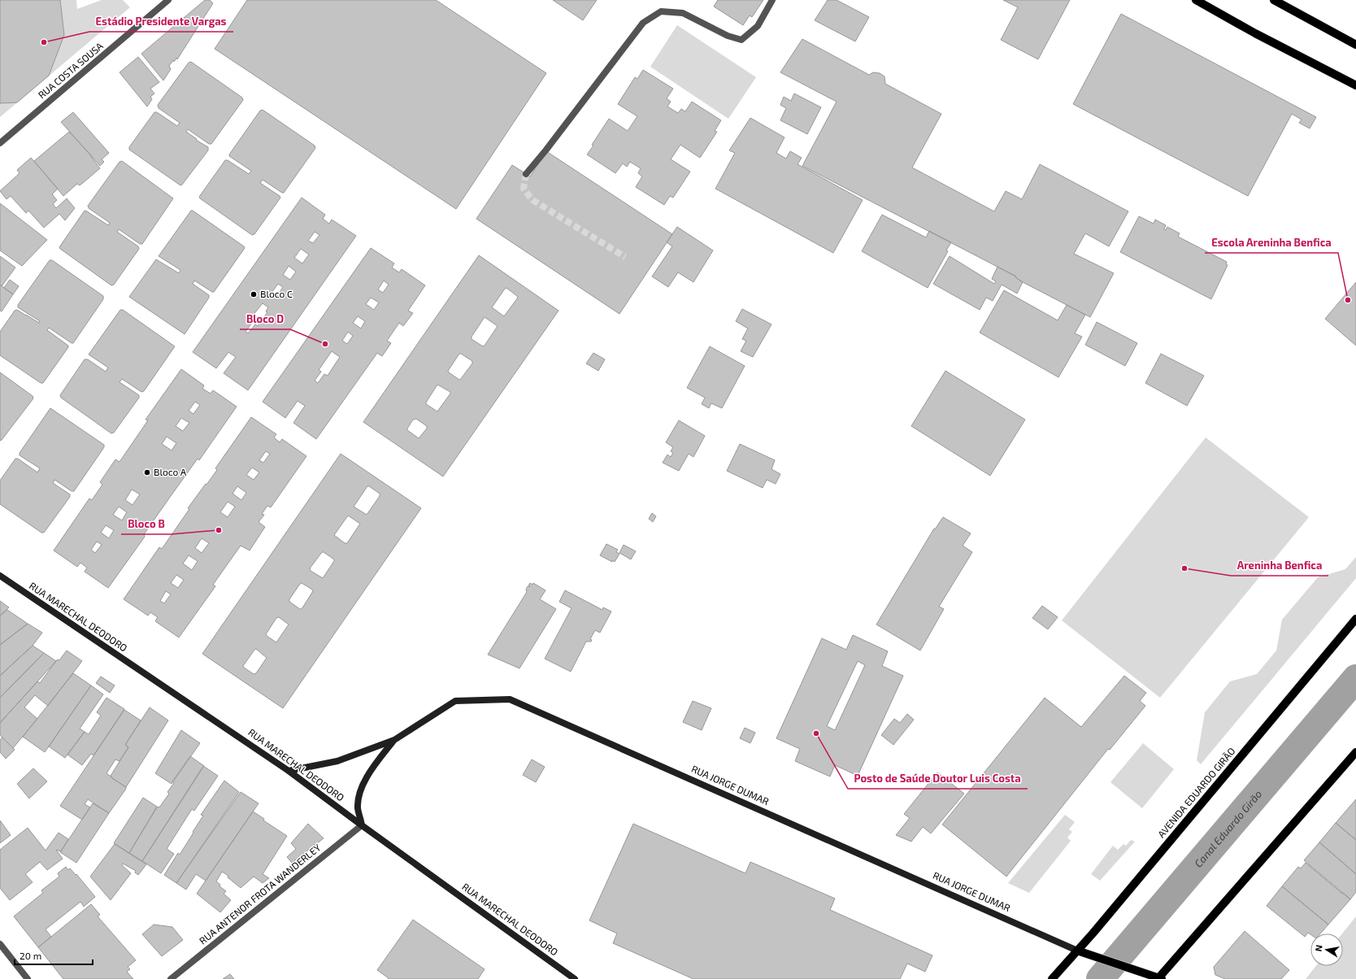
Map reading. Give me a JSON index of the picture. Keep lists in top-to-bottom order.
{
  "streets": {
    "main road": ["RUA JORGE DUMAR", "AVENIDA EDUARDO GIRÃO"],
    "street": ["RUA COSTA SOUSA", "RUA MARECHAL DEODORO", "RUA ANTENOR FROTA WANDERLEY"]
  },
  "crossings": [
    ["RUA MARECHAL DEODORO", "RUA JORGE DUMAR"],
    ["RUA MARECHAL DEODORO", "RUA ANTENOR FROTA WANDERLEY"],
    ["RUA JORGE DUMAR", "AVENIDA EDUARDO GIRÃO"]
  ],
  "water": ["Canal Eduardo Girão"],
  "places": [
    "Estádio Presidente Vargas",
    "Bloco C",
    "Escola Areninha Benfica",
    "Bloco D",
    "Bloco A",
    "Bloco B",
    "Areninha Benfica",
    "Posto de Saúde Doutor Luis Costa"
  ],
  "scale_bar": "20 m",
  "north": "left"
}
